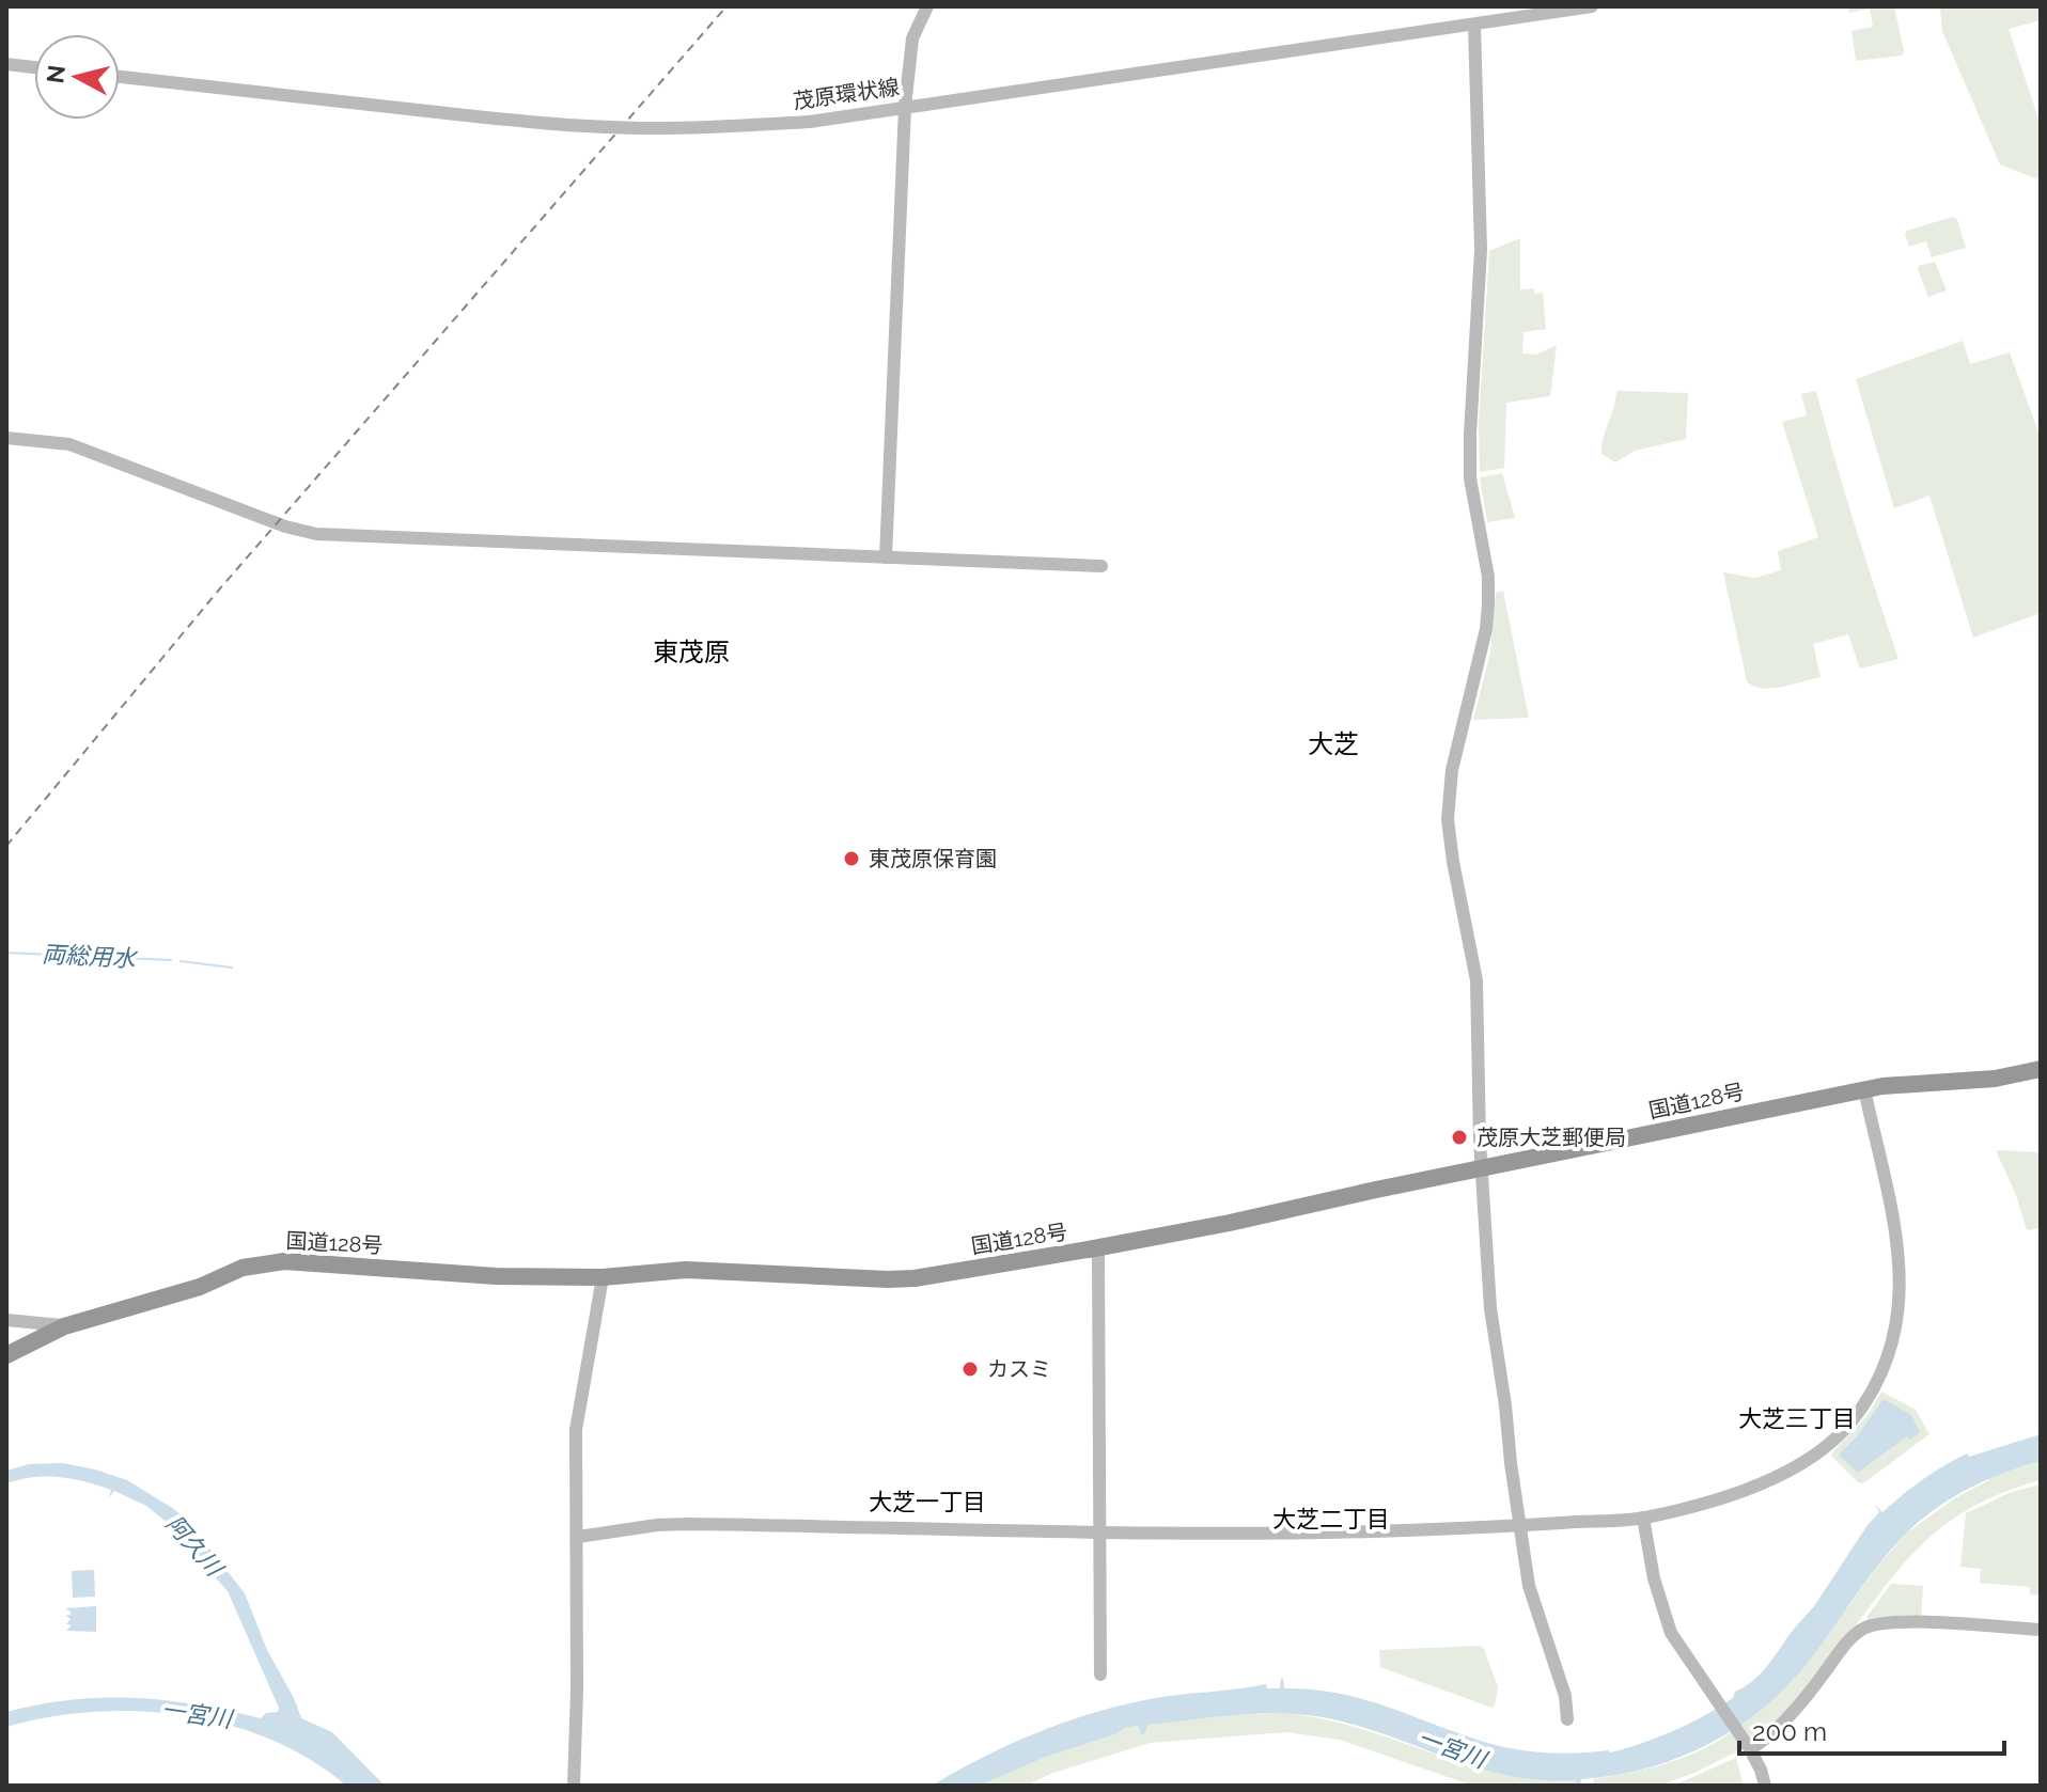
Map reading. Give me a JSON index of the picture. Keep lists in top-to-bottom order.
{
  "streets": {
    "highway": ["国道128号"],
    "street": ["茂原環状線"]
  },
  "districts": [
    "東茂原",
    "大芝",
    "大芝三丁目",
    "大芝一丁目",
    "大芝二丁目"
  ],
  "water": ["両総用水", "阿久川", "一宮川"],
  "places": ["東茂原保育園", "茂原大芝郵便局", "カスミ"],
  "scale_bar": "200 m",
  "north": "left"
}
